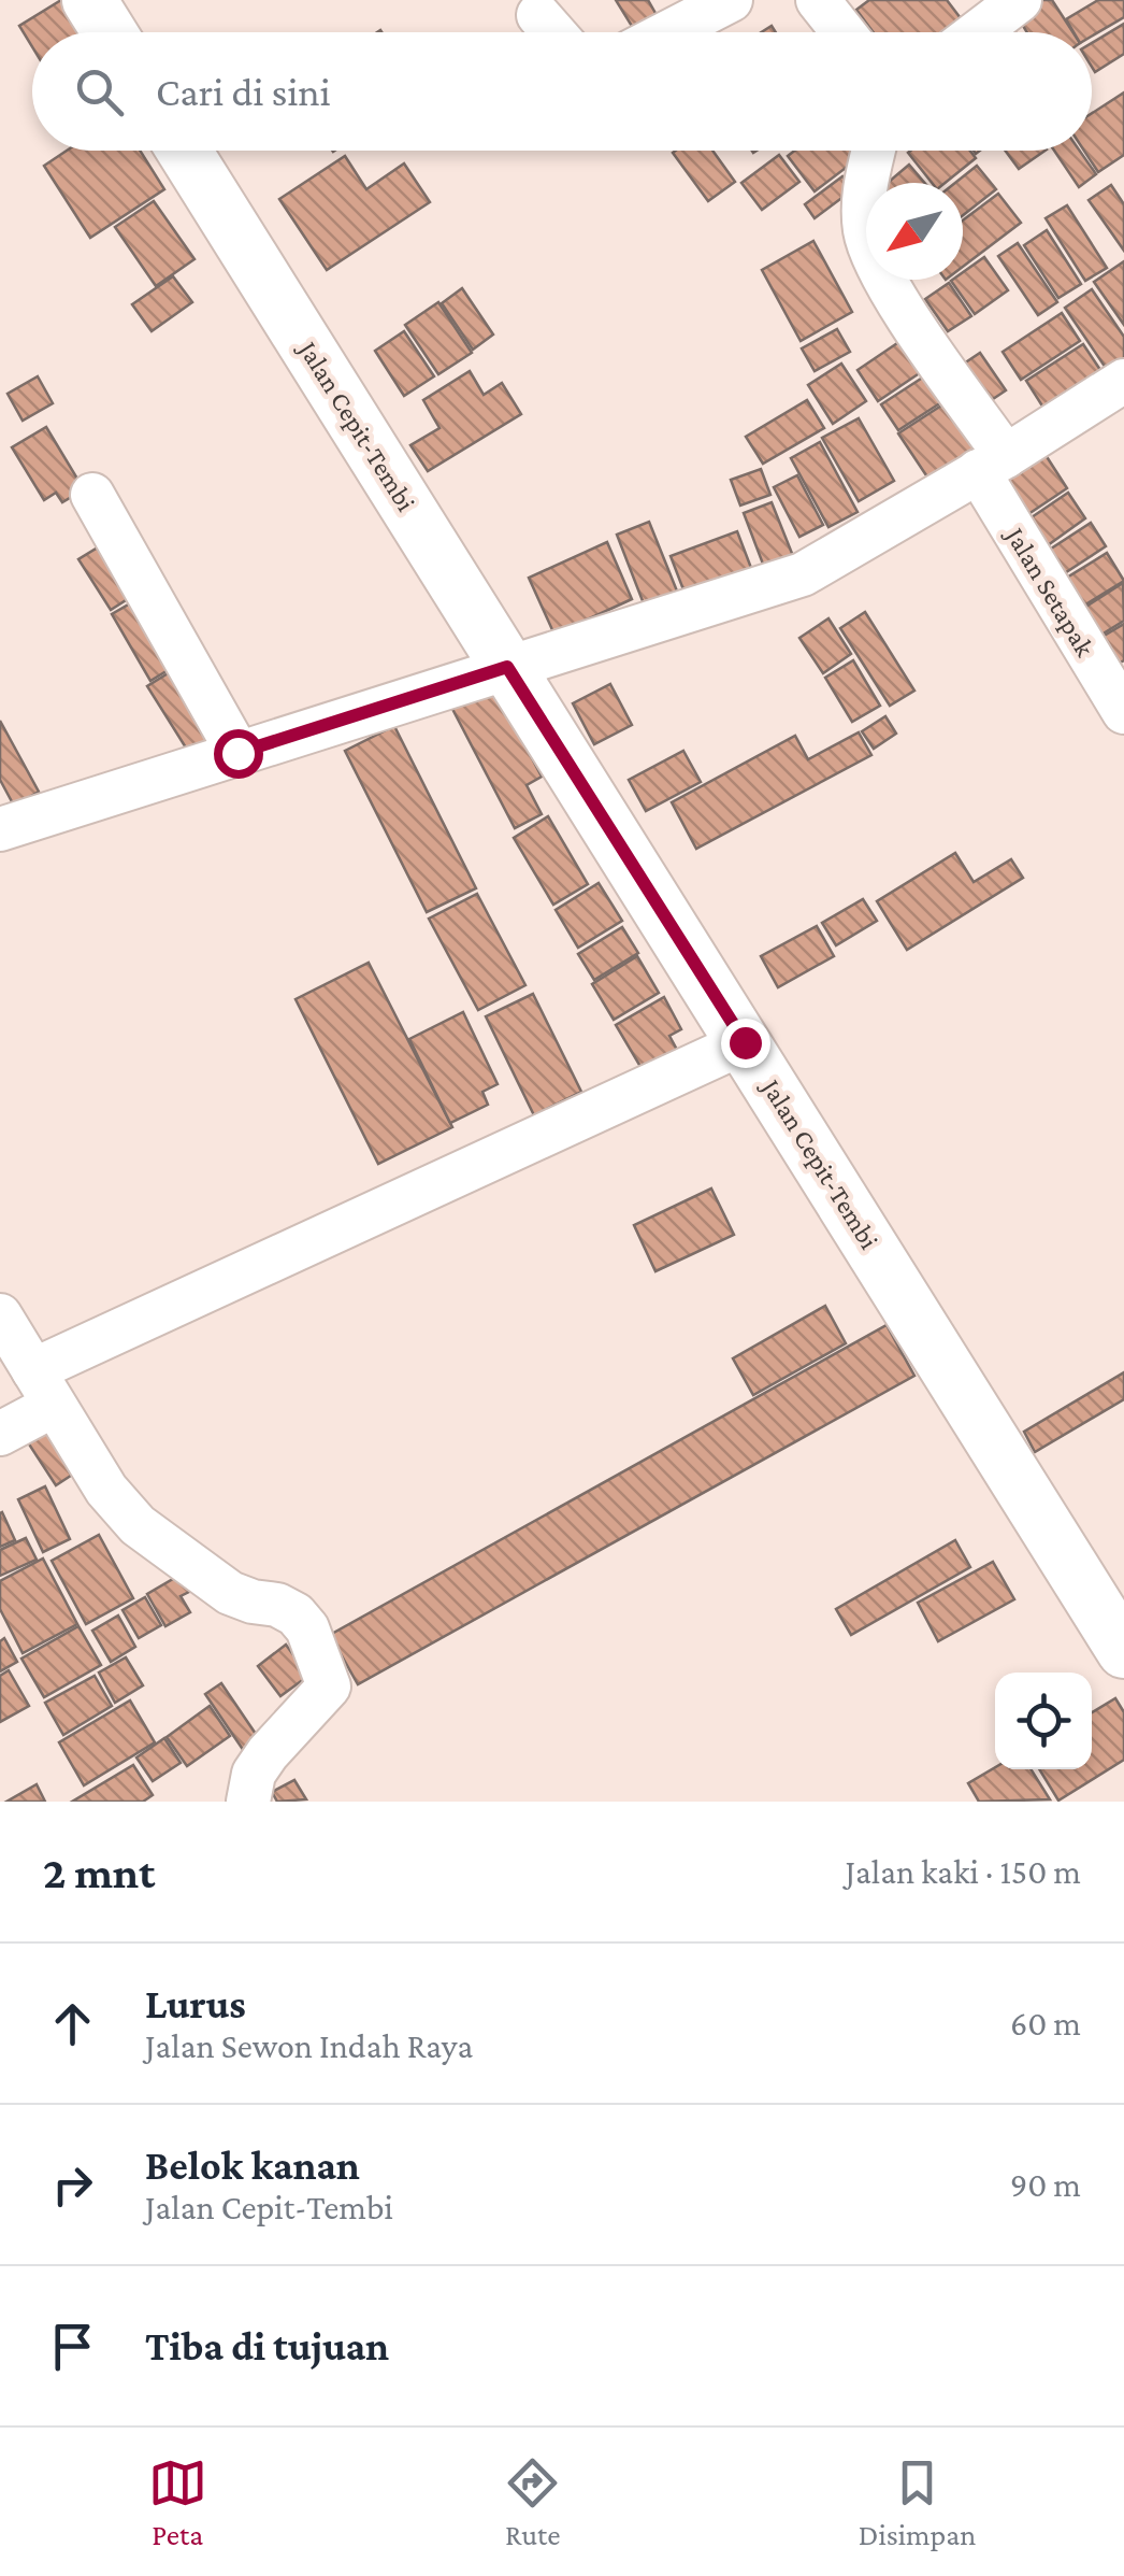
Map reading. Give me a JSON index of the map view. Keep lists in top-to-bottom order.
{
  "streets": {
    "main road": ["Jalan Cepit-Tembi"],
    "street": ["Jalan Setapak"]
  },
  "north": "bottom left",
  "page": {
    "search": "Cari di sini",
    "heading": ["2 mnt", "Jalan kaki · 150 m"],
    "list": [
      ["Lurus", "Jalan Sewon Indah Raya", "60 m"],
      ["Belok kanan", "Jalan Cepit-Tembi", "90 m"],
      "Tiba di tujuan"
    ],
    "nav": ["Peta", "Rute", "Disimpan"]
  }
}
